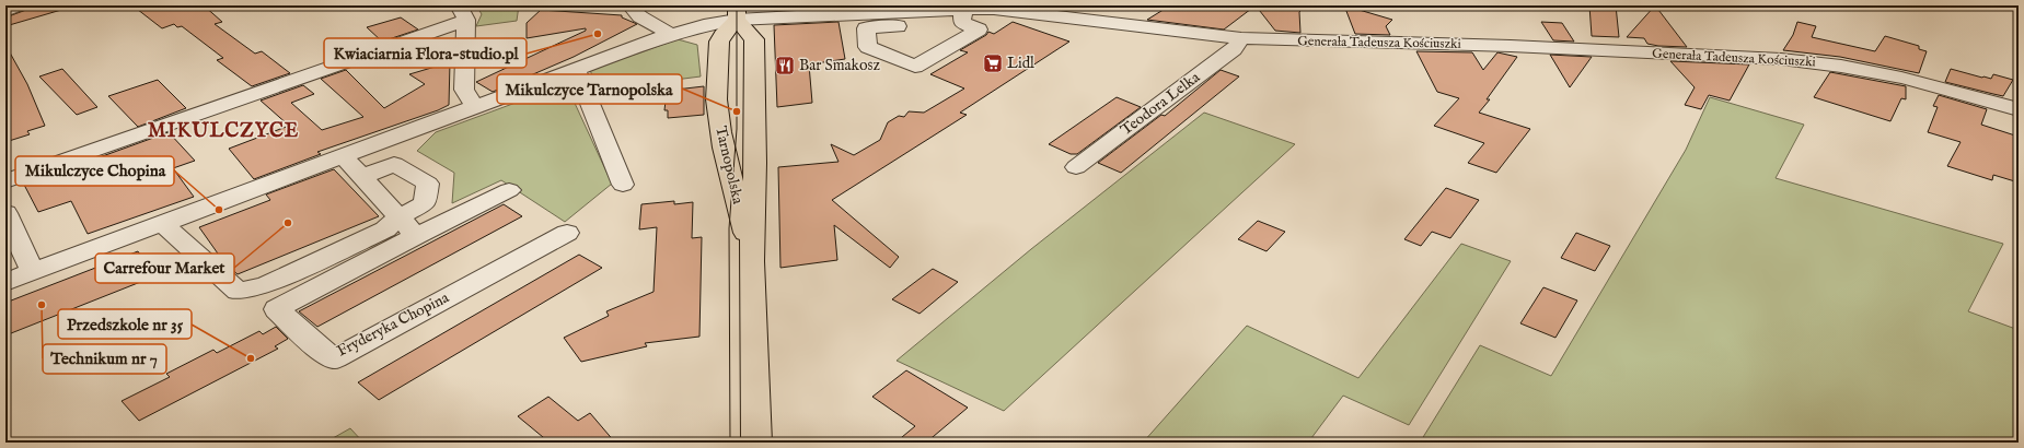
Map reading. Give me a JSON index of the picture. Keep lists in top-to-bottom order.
{
  "streets": {
    "main road": ["Tarnopolska"],
    "street": ["Generała Tadeusza Kościuszki", "Teodora Lelka", "Fryderyka Chopina"]
  },
  "crossings": [
    ["Generała Tadeusza Kościuszki", "Teodora Lelka"],
    ["Generała Tadeusza Kościuszki", "Tarnopolska"]
  ],
  "districts": ["MIKULCZYCE"],
  "places": {
    "other": [
      "Kwiaciarnia Flora-studio.pl",
      "Mikulczyce Tarnopolska",
      "Mikulczyce Chopina",
      "Carrefour Market",
      "Technikum nr 7",
      "Przedszkole nr 35"
    ],
    "supermarket": ["Lidl"],
    "restaurant": ["Bar Smakosz"]
  }
}
